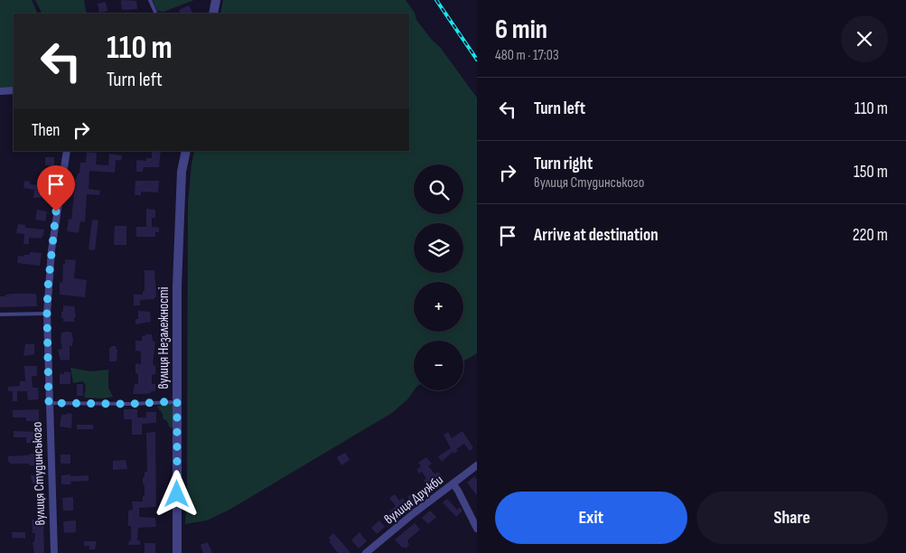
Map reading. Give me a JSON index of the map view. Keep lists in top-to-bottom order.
{
  "streets": {
    "street": ["вулиця Незалежності", "вулиця Студинського", "вулиця Дружби"]
  },
  "page": {
    "heading": ["6 min", "480 m · 17:03"],
    "turn": ["110 m", "Turn left"],
    "list": [
      {
        "name": "Turn left",
        "value": "110 m"
      },
      {
        "name": "Turn right",
        "note": "вулиця Студинського",
        "value": "150 m"
      },
      {
        "name": "Arrive at destination",
        "value": "220 m"
      }
    ],
    "then": "Then",
    "map_buttons": ["+", "−"],
    "buttons": ["Exit", "Share"]
  }
}
